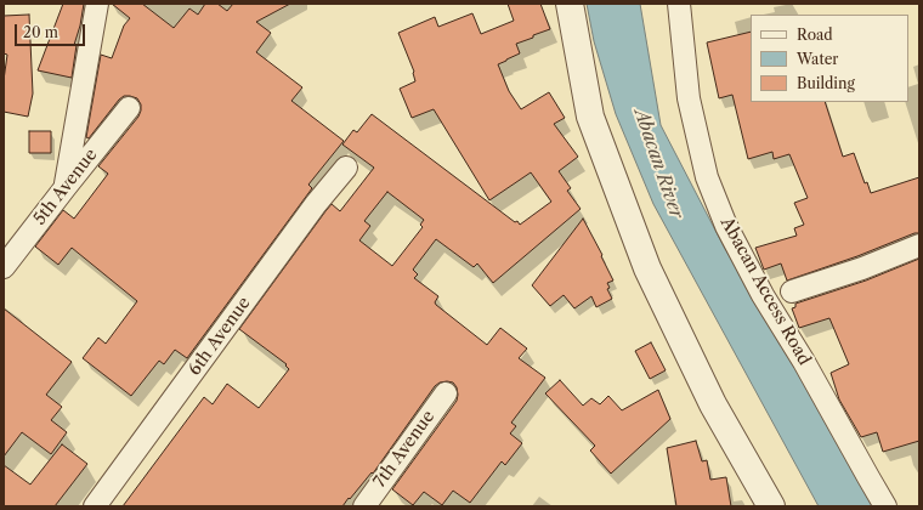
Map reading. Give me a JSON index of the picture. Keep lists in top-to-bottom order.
{
  "streets": {
    "street": [
      "5th Avenue",
      "Abacan Access Road",
      "6th Avenue",
      "7th Avenue"
    ]
  },
  "water": ["Abacan River"],
  "legend": ["Road", "Water", "Building"],
  "scale_bar": "20 m"
}
